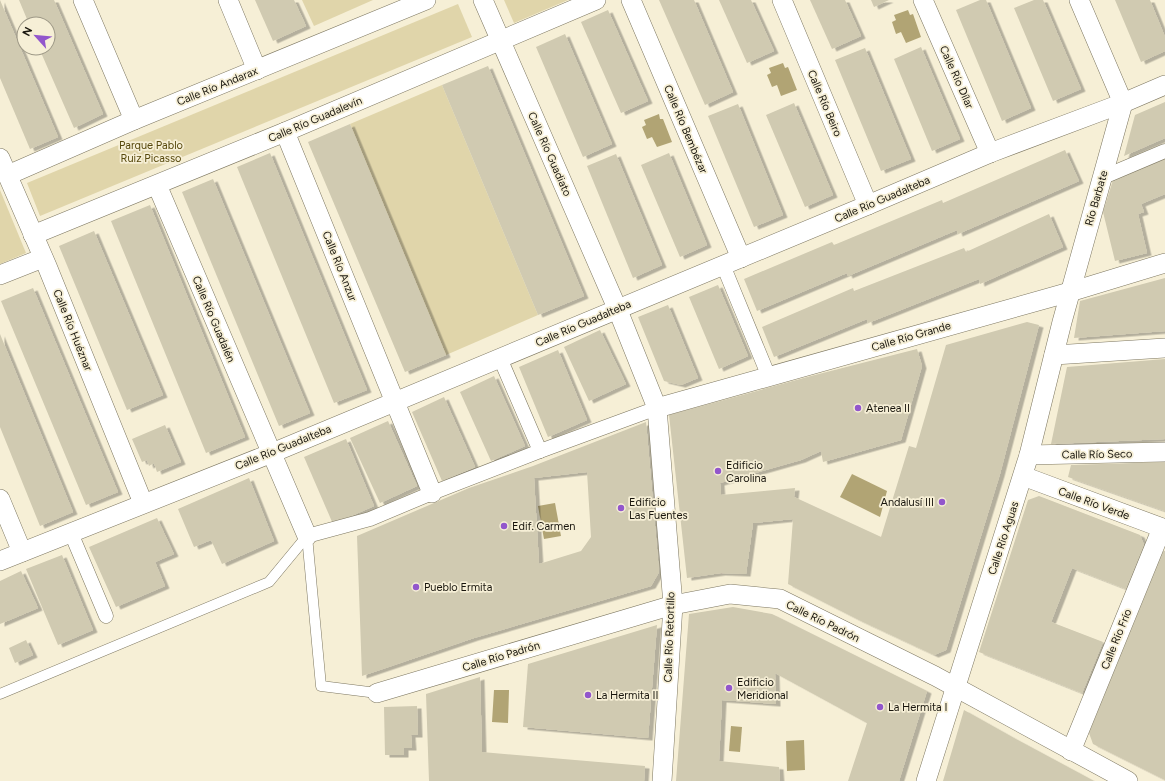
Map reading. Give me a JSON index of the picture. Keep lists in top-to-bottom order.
{
  "streets": {
    "street": [
      "Calle Río Dílar",
      "Calle Río Andarax",
      "Calle Río Beiro",
      "Calle Río Guadalevín",
      "Calle Río Bembézar",
      "Calle Río Guadiato",
      "Río Barbate",
      "Calle Río Guadalteba",
      "Calle Río Anzur",
      "Calle Río Guadalén",
      "Calle Río Huéznar",
      "Calle Río Grande",
      "Calle Río Seco",
      "Calle Río Verde",
      "Calle Río Aguas",
      "Calle Río Padrón",
      "Calle Río Retortillo",
      "Calle Río Frío"
    ]
  },
  "crossings": [
    ["Calle Río Dílar", "Calle Río Guadalteba"],
    ["Calle Río Andarax", "Calle Río Huéznar"],
    ["Calle Río Beiro", "Calle Río Guadalteba"],
    ["Calle Río Guadalevín", "Calle Río Guadiato"],
    ["Calle Río Guadalevín", "Calle Río Anzur"],
    ["Calle Río Guadalevín", "Calle Río Guadalén"],
    ["Calle Río Guadalevín", "Calle Río Huéznar"],
    ["Calle Río Bembézar", "Calle Río Guadalteba"],
    ["Calle Río Guadiato", "Calle Río Guadalteba"],
    ["Calle Río Guadiato", "Calle Río Retortillo"],
    ["Río Barbate", "Calle Río Guadalteba"],
    ["Río Barbate", "Calle Río Grande"],
    ["Río Barbate", "Calle Río Aguas"],
    ["Calle Río Guadalteba", "Calle Río Anzur"],
    ["Calle Río Guadalteba", "Calle Río Guadalén"],
    ["Calle Río Guadalteba", "Calle Río Huéznar"],
    ["Calle Río Guadalteba", "Calle Río Retortillo"],
    ["Calle Río Grande", "Calle Río Aguas"],
    ["Calle Río Grande", "Calle Río Retortillo"],
    ["Calle Río Seco", "Calle Río Aguas"],
    ["Calle Río Verde", "Calle Río Aguas"],
    ["Calle Río Verde", "Calle Río Frío"],
    ["Calle Río Aguas", "Calle Río Padrón"],
    ["Calle Río Padrón", "Calle Río Retortillo"],
    ["Calle Río Padrón", "Calle Río Frío"]
  ],
  "parks": ["Parque Pablo Ruiz Picasso"],
  "places": [
    "Atenea II",
    "Edificio Carolina",
    "Andalusí III",
    "Edificio Las Fuentes",
    "Edif. Carmen",
    "Pueblo Ermita",
    "Edificio Meridional",
    "La Hermita II",
    "La Hermita I"
  ],
  "north": "top left"
}
